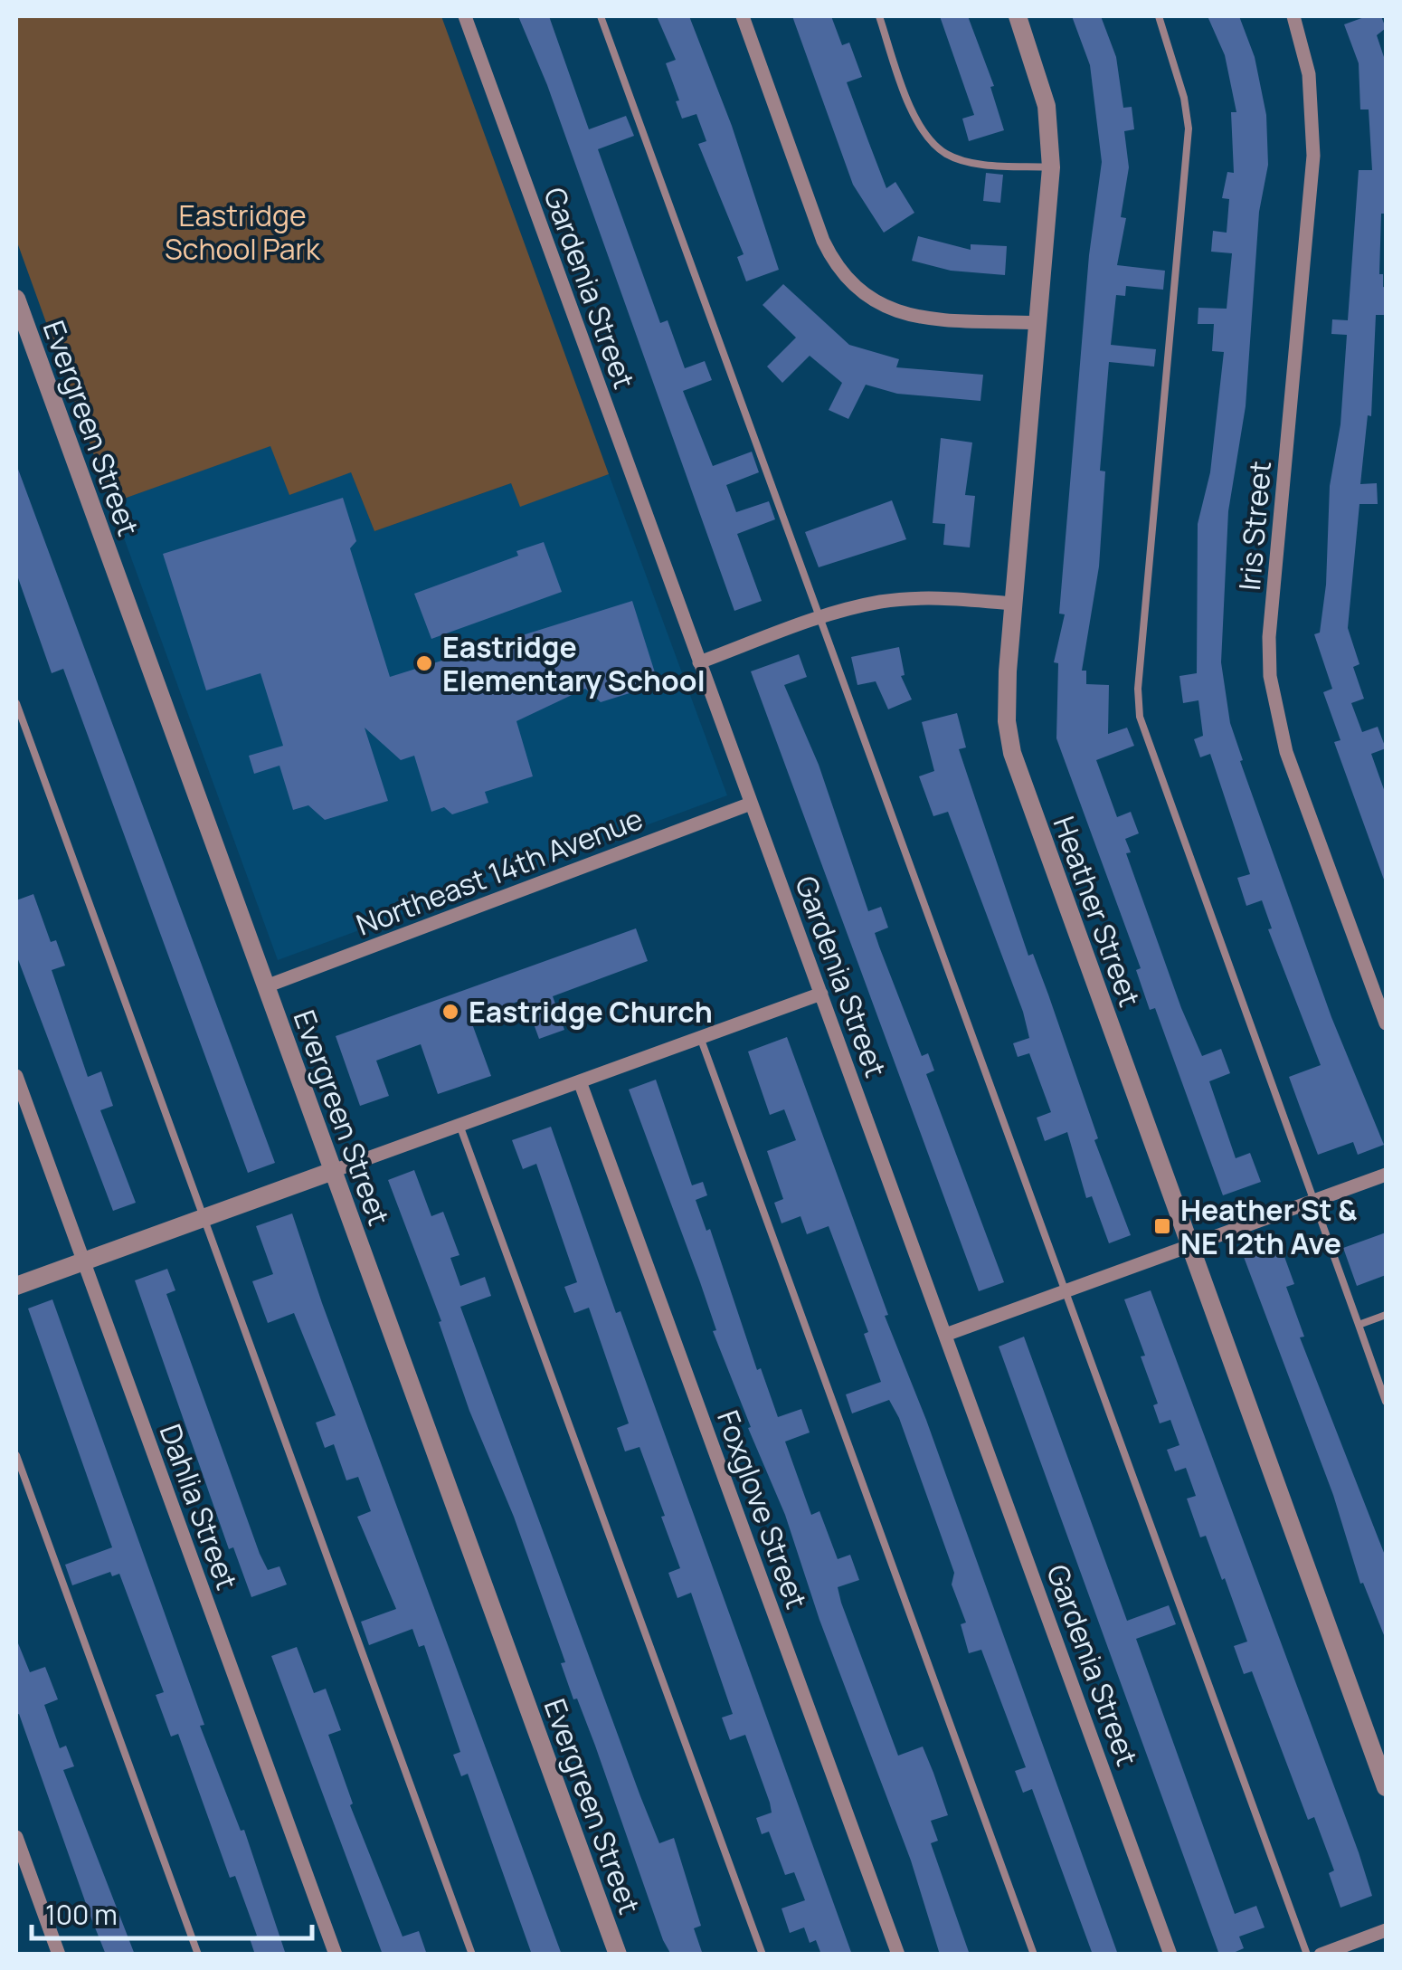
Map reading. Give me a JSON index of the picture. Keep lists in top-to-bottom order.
{
  "streets": {
    "street": [
      "Gardenia Street",
      "Evergreen Street",
      "Iris Street",
      "Northeast 14th Avenue",
      "Heather Street",
      "Dahlia Street",
      "Foxglove Street"
    ]
  },
  "crossings": [
    ["Gardenia Street", "Northeast 14th Avenue"],
    ["Evergreen Street", "Northeast 14th Avenue"]
  ],
  "parks": ["Eastridge School Park"],
  "places": {
    "other": ["Eastridge Elementary School", "Eastridge Church"],
    "transit": ["Heather St & NE 12th Ave"]
  },
  "scale_bar": "100 m"
}
